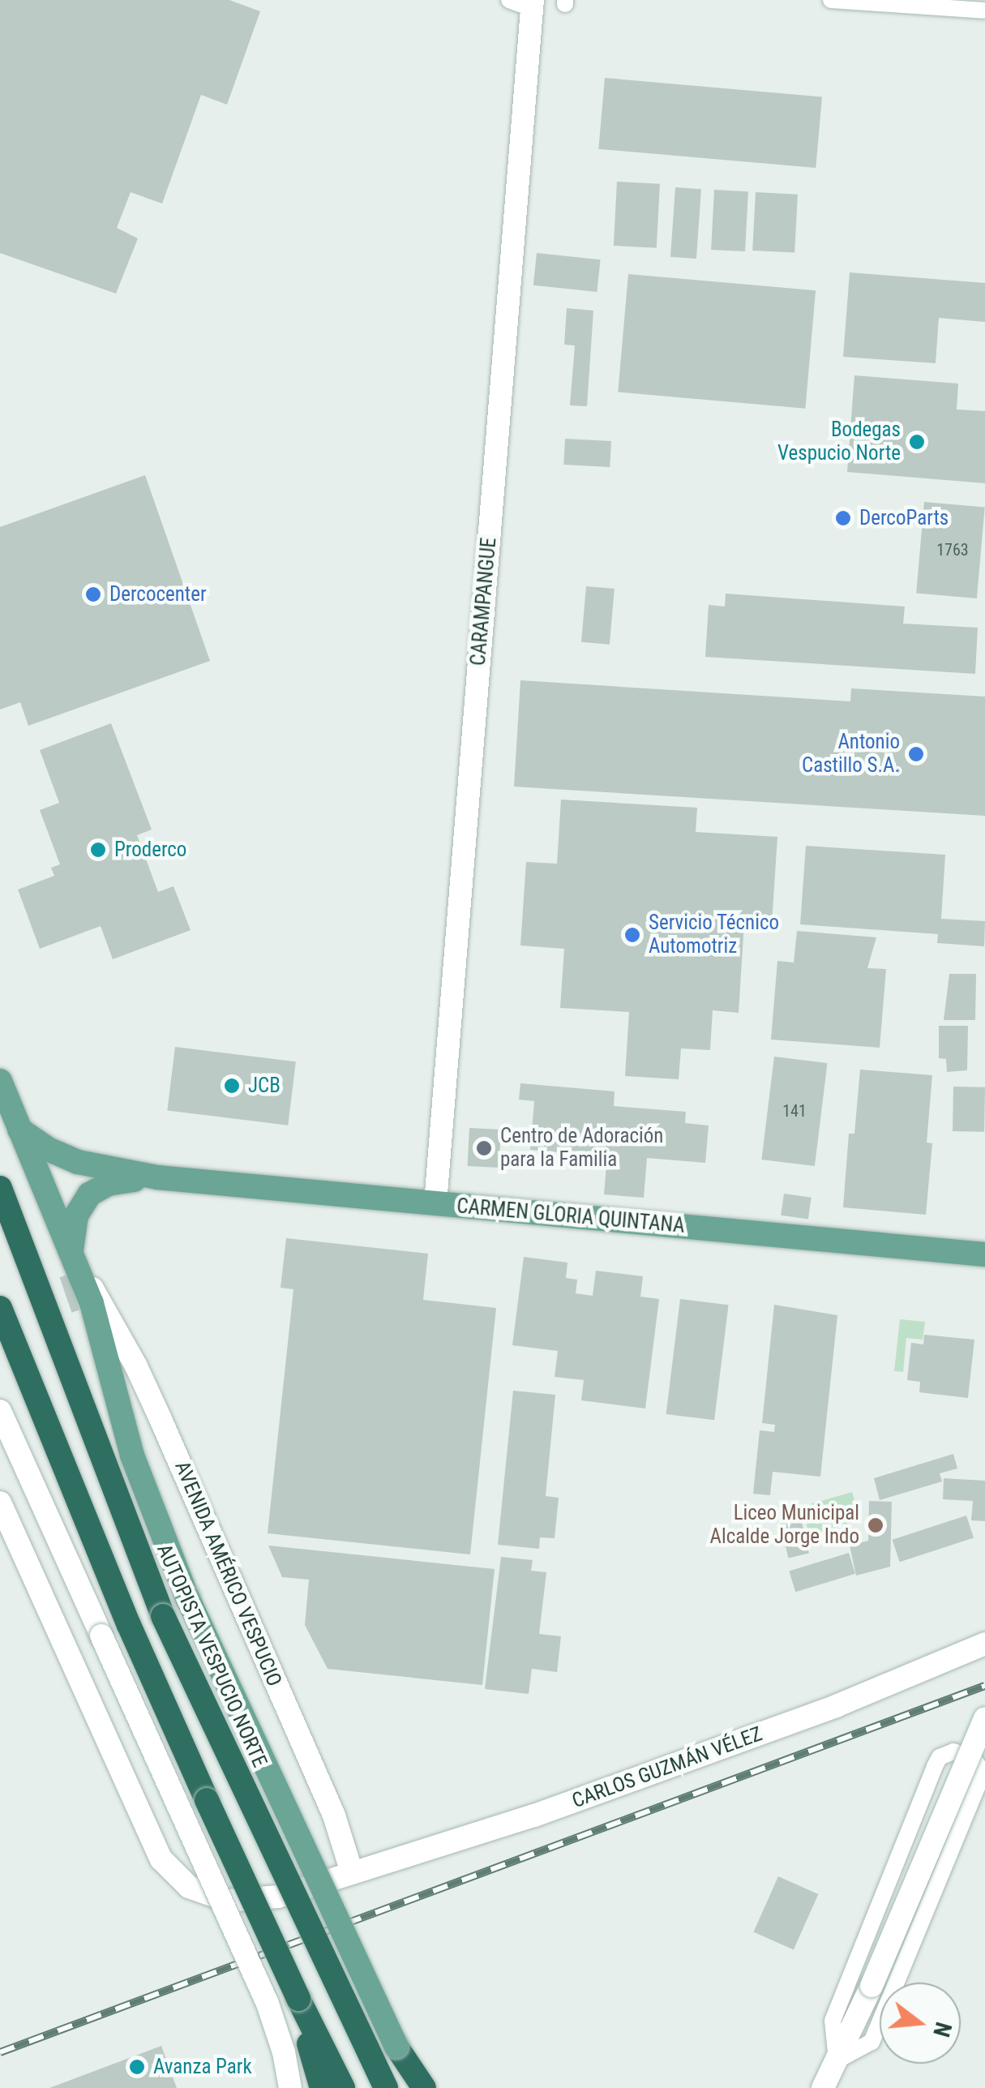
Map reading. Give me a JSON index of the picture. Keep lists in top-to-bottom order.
{
  "streets": {
    "highway": ["AUTOPISTA VESPUCIO NORTE"],
    "main road": ["CARMEN GLORIA QUINTANA", "AVENIDA AMÉRICO VESPUCIO"],
    "street": ["CARAMPANGUE", "CARLOS GUZMÁN VÉLEZ"]
  },
  "crossings": [
    ["CARAMPANGUE", "CARMEN GLORIA QUINTANA"],
    ["CARMEN GLORIA QUINTANA", "AVENIDA AMÉRICO VESPUCIO"],
    ["AVENIDA AMÉRICO VESPUCIO", "CARLOS GUZMÁN VÉLEZ"]
  ],
  "places": [
    "Bodegas Vespucio Norte",
    "DercoParts",
    "Dercocenter",
    "Antonio Castillo S.A.",
    "Proderco",
    "Servicio Técnico Automotriz",
    "JCB",
    "Centro de Adoración para la Familia",
    "Liceo Municipal Alcalde Jorge Indo",
    "Avanza Park"
  ],
  "house_numbers": ["1763", "141"],
  "north": "right"
}
